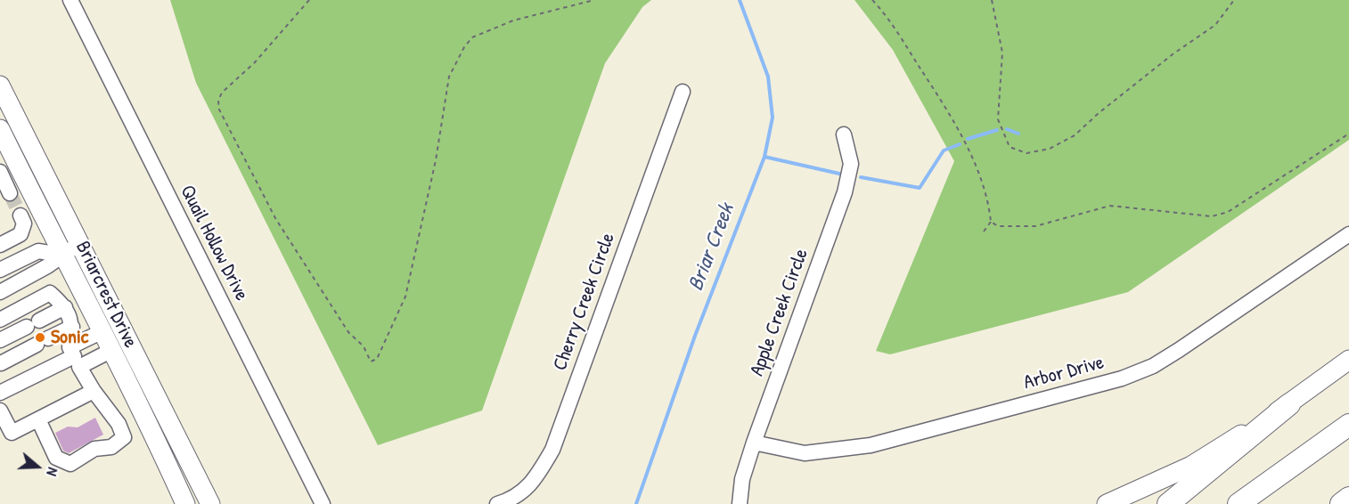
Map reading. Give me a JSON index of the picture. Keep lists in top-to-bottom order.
{
  "streets": {
    "main road": ["Briarcrest Drive"],
    "street": [
      "Quail Hollow Drive",
      "Cherry Creek Circle",
      "Apple Creek Circle",
      "Arbor Drive"
    ]
  },
  "crossings": [
    ["Apple Creek Circle", "Arbor Drive"]
  ],
  "water": ["Briar Creek"],
  "places": ["Sonic"],
  "north": "right"
}
